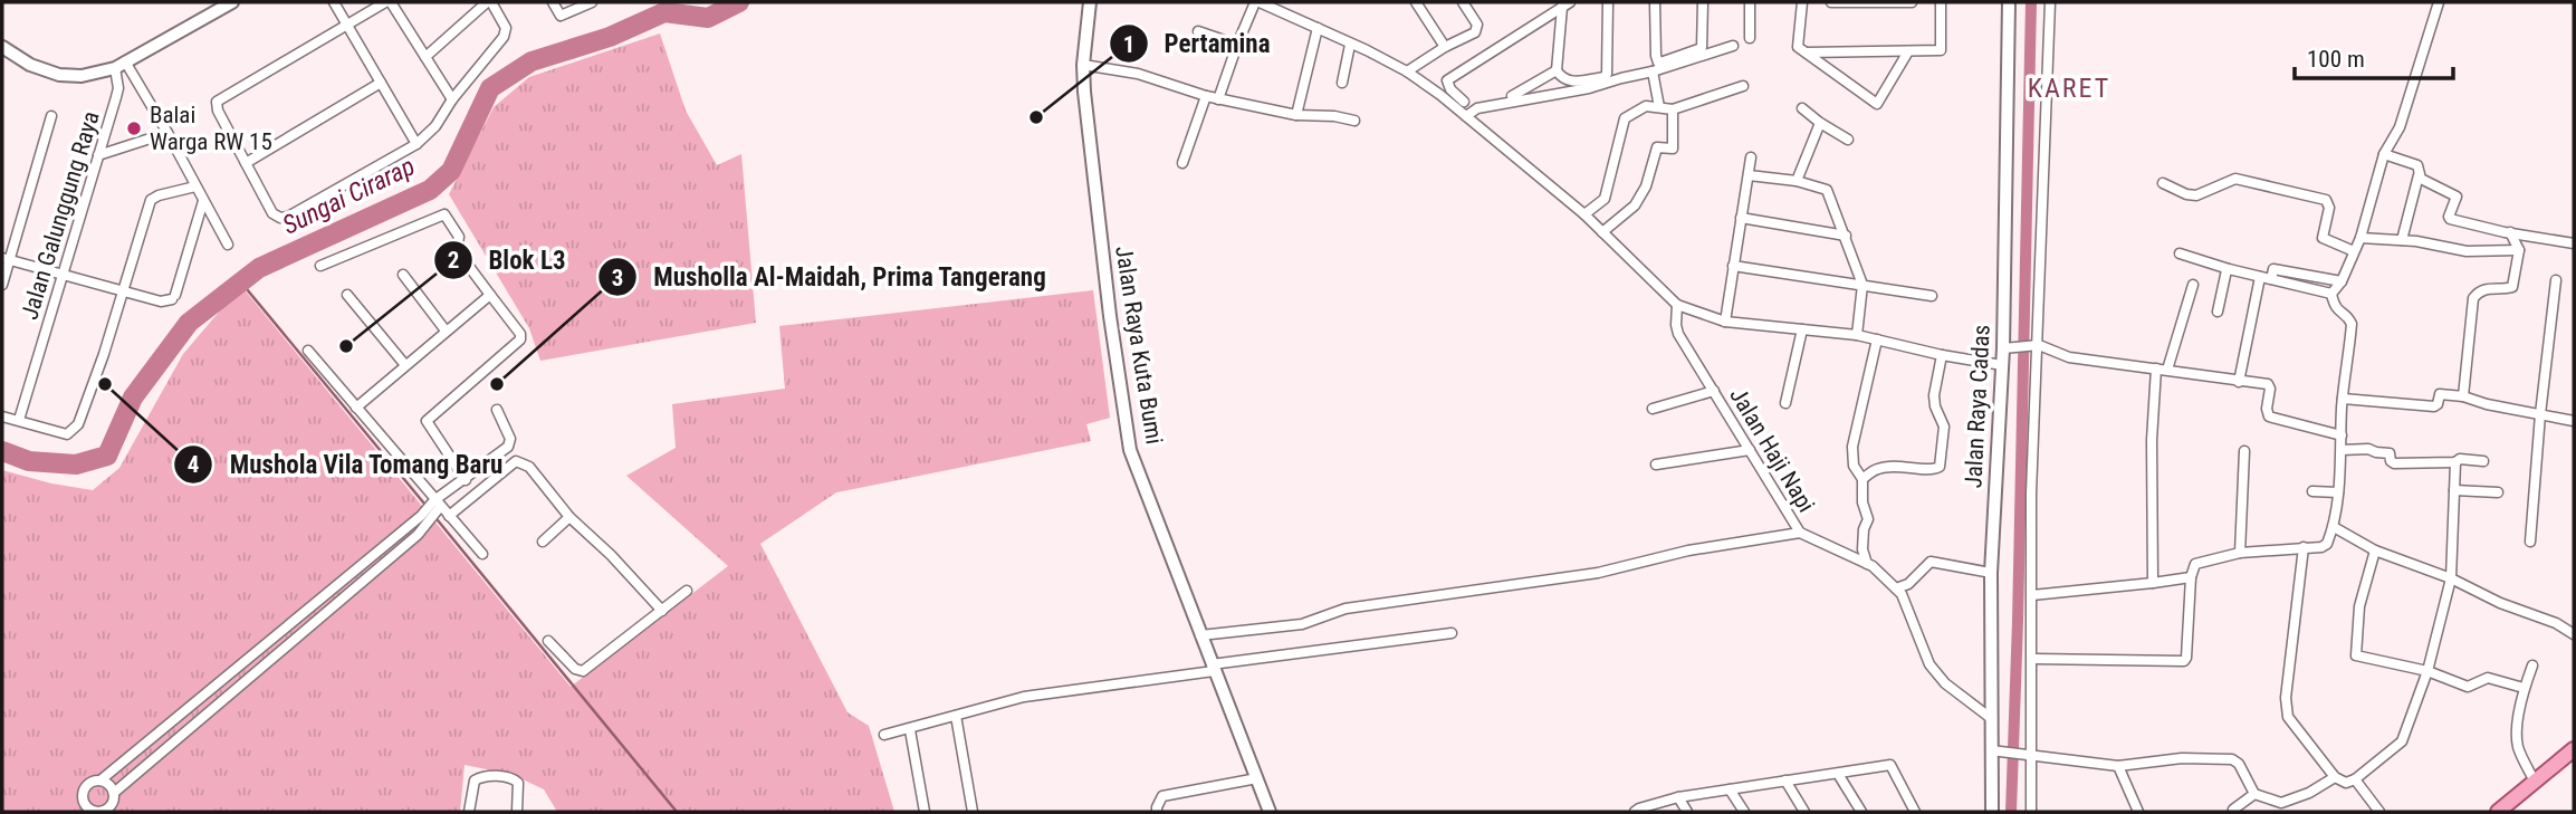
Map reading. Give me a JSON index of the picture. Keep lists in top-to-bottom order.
{
  "streets": {
    "street": [
      "Jalan Galunggung Raya",
      "Jalan Raya Kuta Bumi",
      "Jalan Raya Cadas",
      "Jalan Haji Napi"
    ]
  },
  "crossings": [
    ["Jalan Raya Cadas", "Jalan Haji Napi"]
  ],
  "districts": ["KARET"],
  "water": ["Sungai Cirarap"],
  "places": [
    "Pertamina",
    "Balai Warga RW 15",
    "Blok L3",
    "Mushola Vila Tomang Baru",
    "Musholla Al-Maidah, Prima Tangerang"
  ],
  "scale_bar": "100 m"
}
